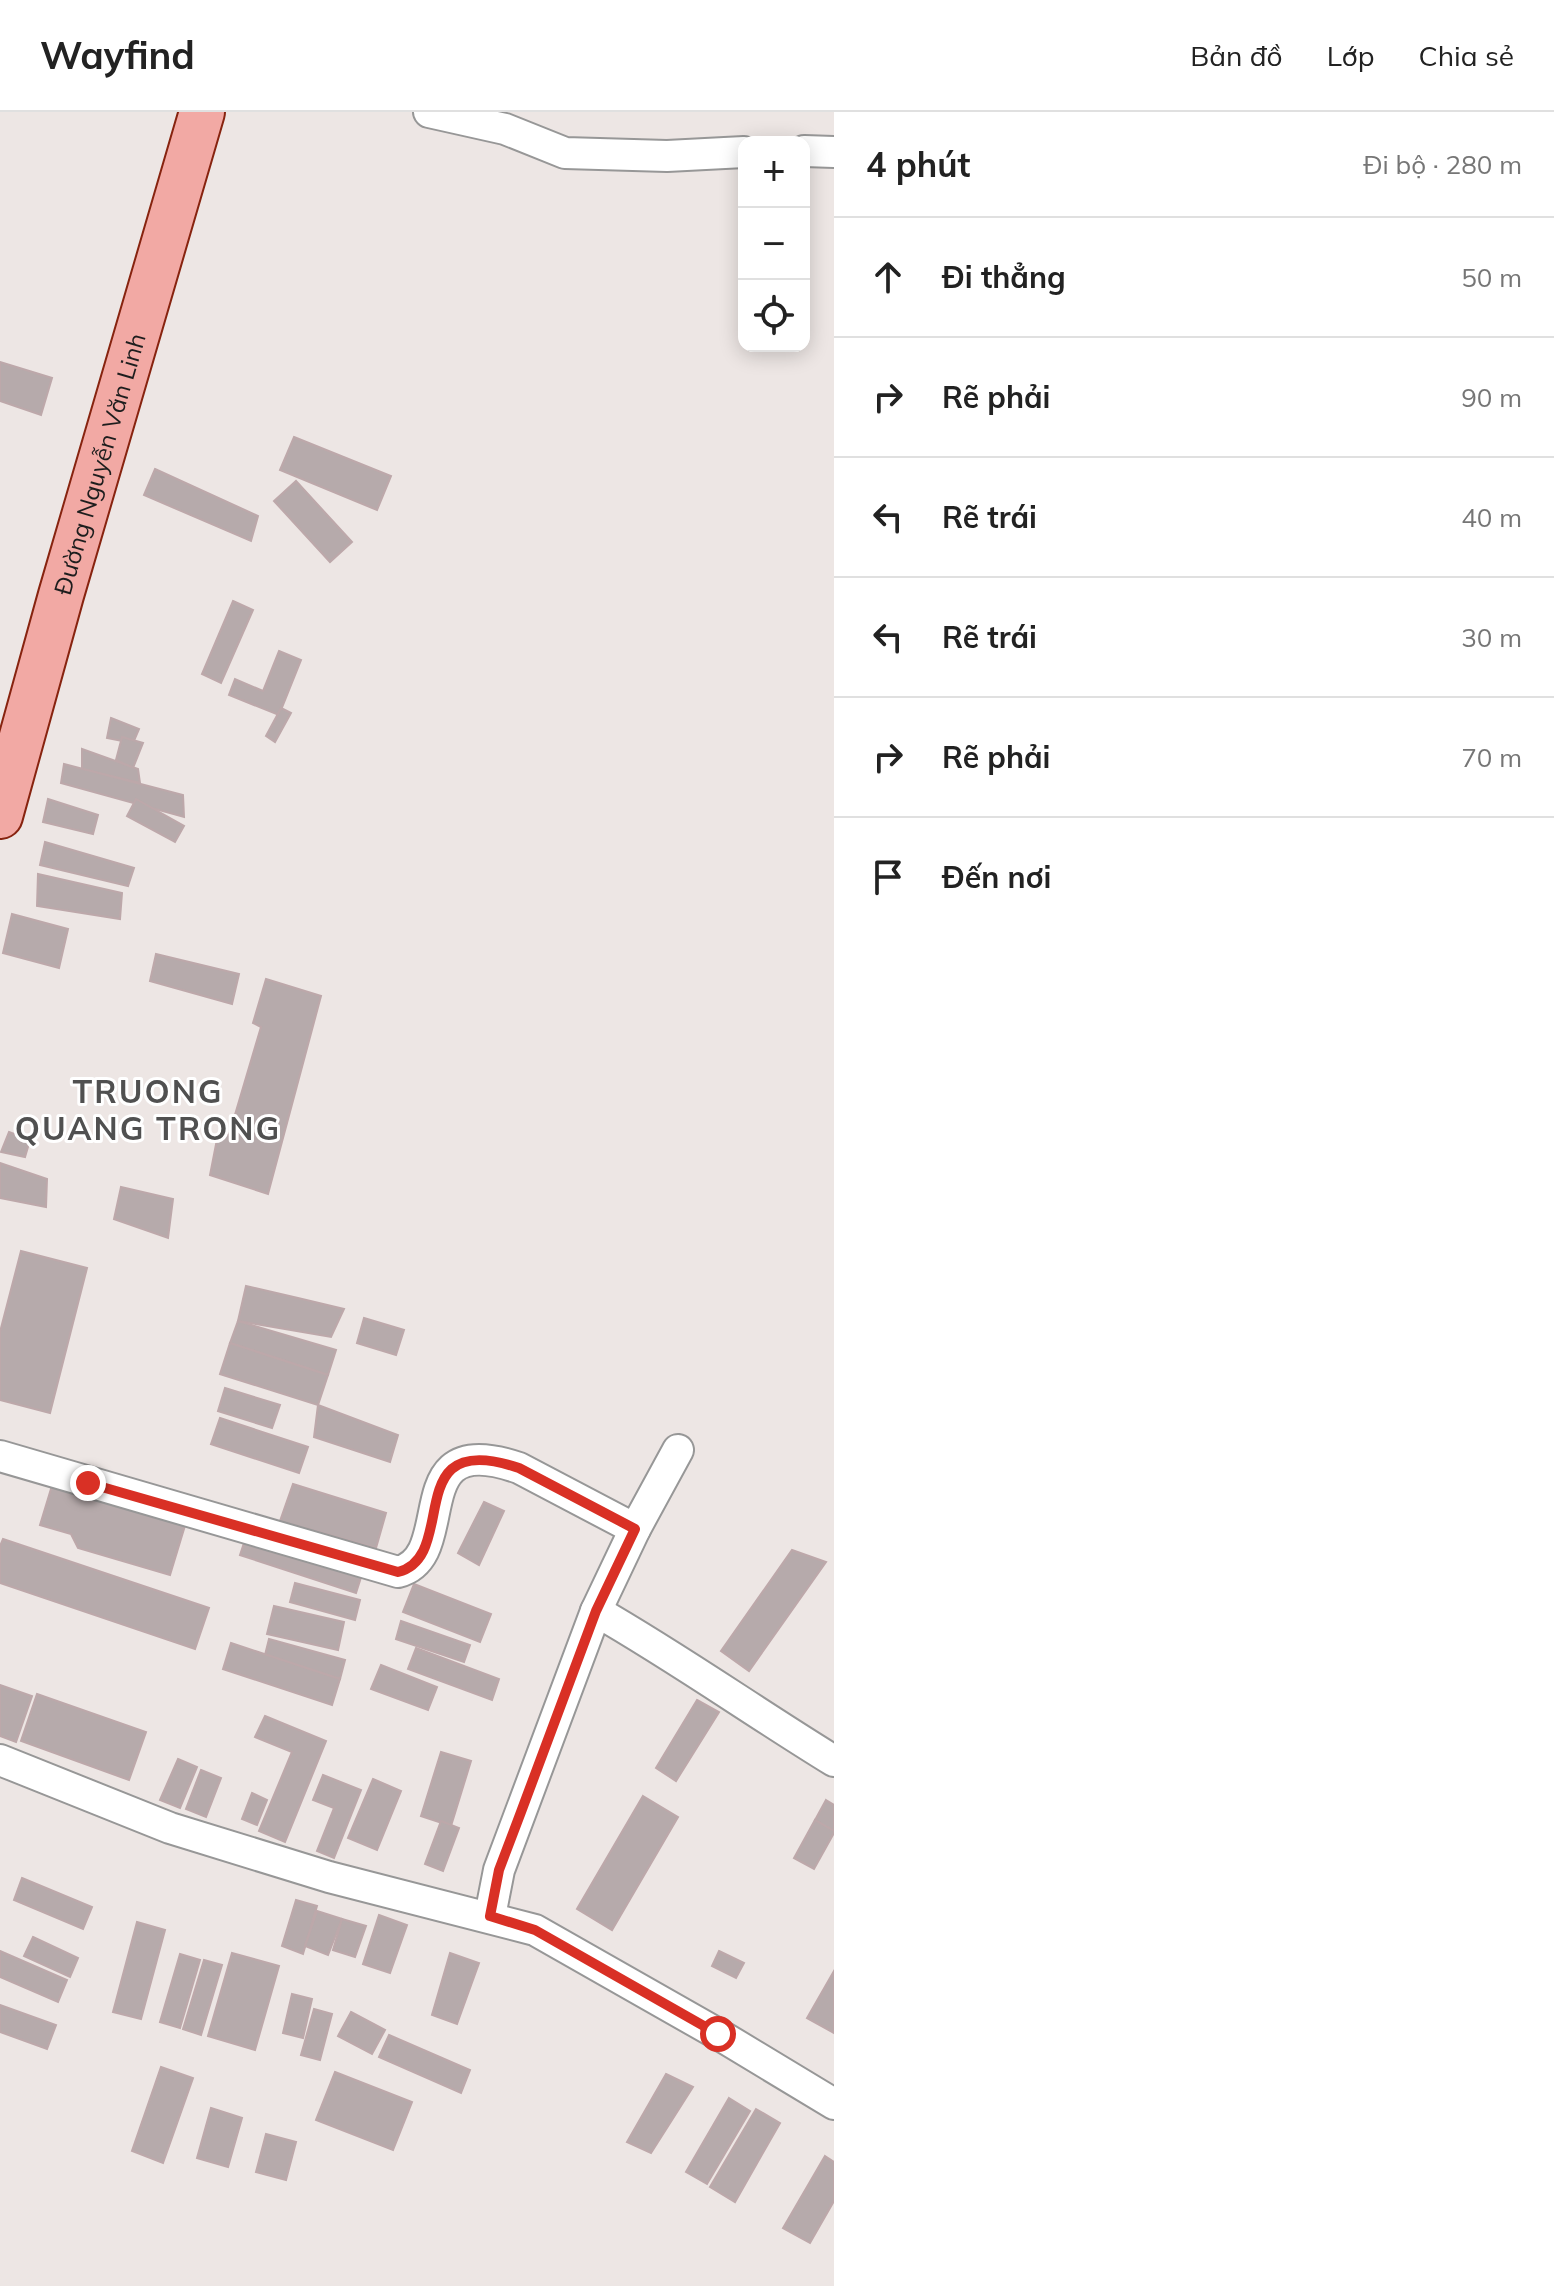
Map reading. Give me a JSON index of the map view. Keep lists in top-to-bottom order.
{
  "streets": {
    "main road": ["Đường Nguyễn Văn Linh"]
  },
  "districts": ["TRUONG QUANG TRONG"],
  "page": {
    "header": "Wayfind",
    "nav": ["Bản đồ", "Lớp", "Chia sẻ"],
    "heading": ["4 phút", "Đi bộ · 280 m"],
    "map_buttons": ["+", "−"],
    "list": [
      ["Đi thẳng", "50 m"],
      ["Rẽ phải", "90 m"],
      ["Rẽ trái", "40 m"],
      ["Rẽ trái", "30 m"],
      ["Rẽ phải", "70 m"],
      "Đến nơi"
    ]
  }
}
